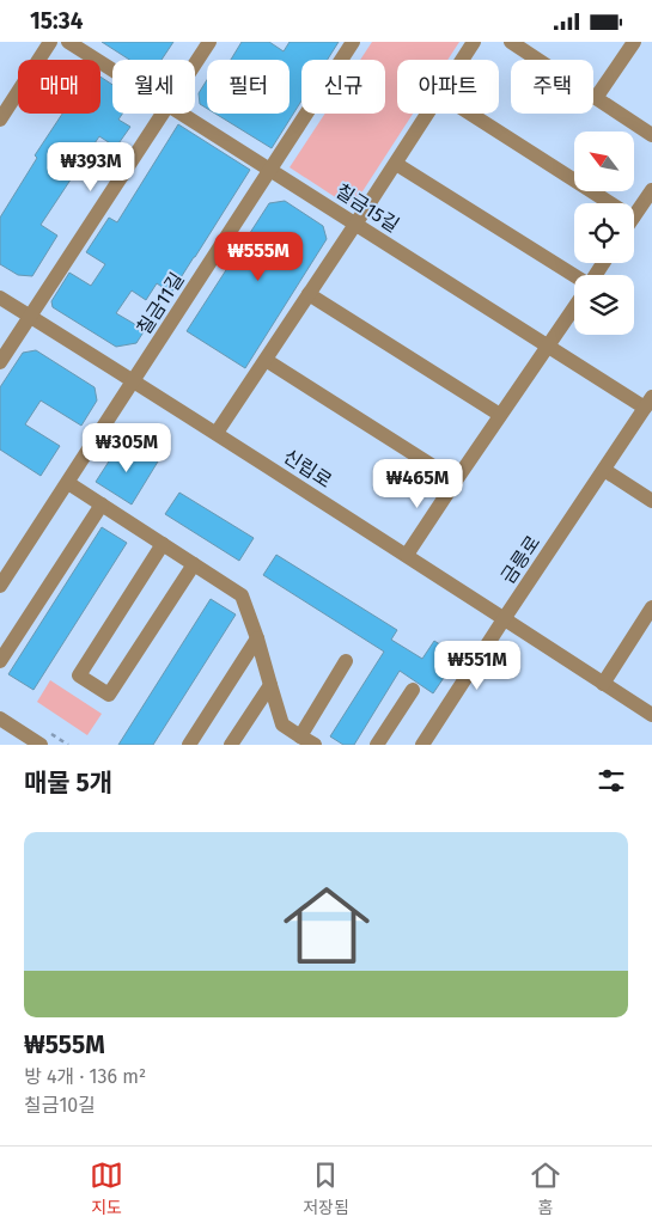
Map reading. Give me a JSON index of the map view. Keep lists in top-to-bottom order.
{
  "streets": {
    "street": [
      "칠금15길",
      "칠금11길",
      "신립로",
      "금릉로"
    ]
  },
  "crossings": [
    ["칠금15길", "칠금11길"],
    ["칠금15길", "금릉로"],
    ["칠금11길", "신립로"],
    ["신립로", "금릉로"]
  ],
  "north": "top left",
  "page": {
    "status": "15:34",
    "chip": [
      "매매",
      "월세",
      "필터",
      "신규",
      "아파트",
      "주택"
    ],
    "price": [
      "₩393M",
      "₩555M",
      "₩305M",
      "₩465M",
      "₩551M"
    ],
    "heading": "매물 5개",
    "list": [
      {
        "name": "₩555M",
        "note": "방 4개 · 136 m² · 칠금10길"
      }
    ],
    "tabs": ["지도", "저장됨", "홈"]
  }
}
